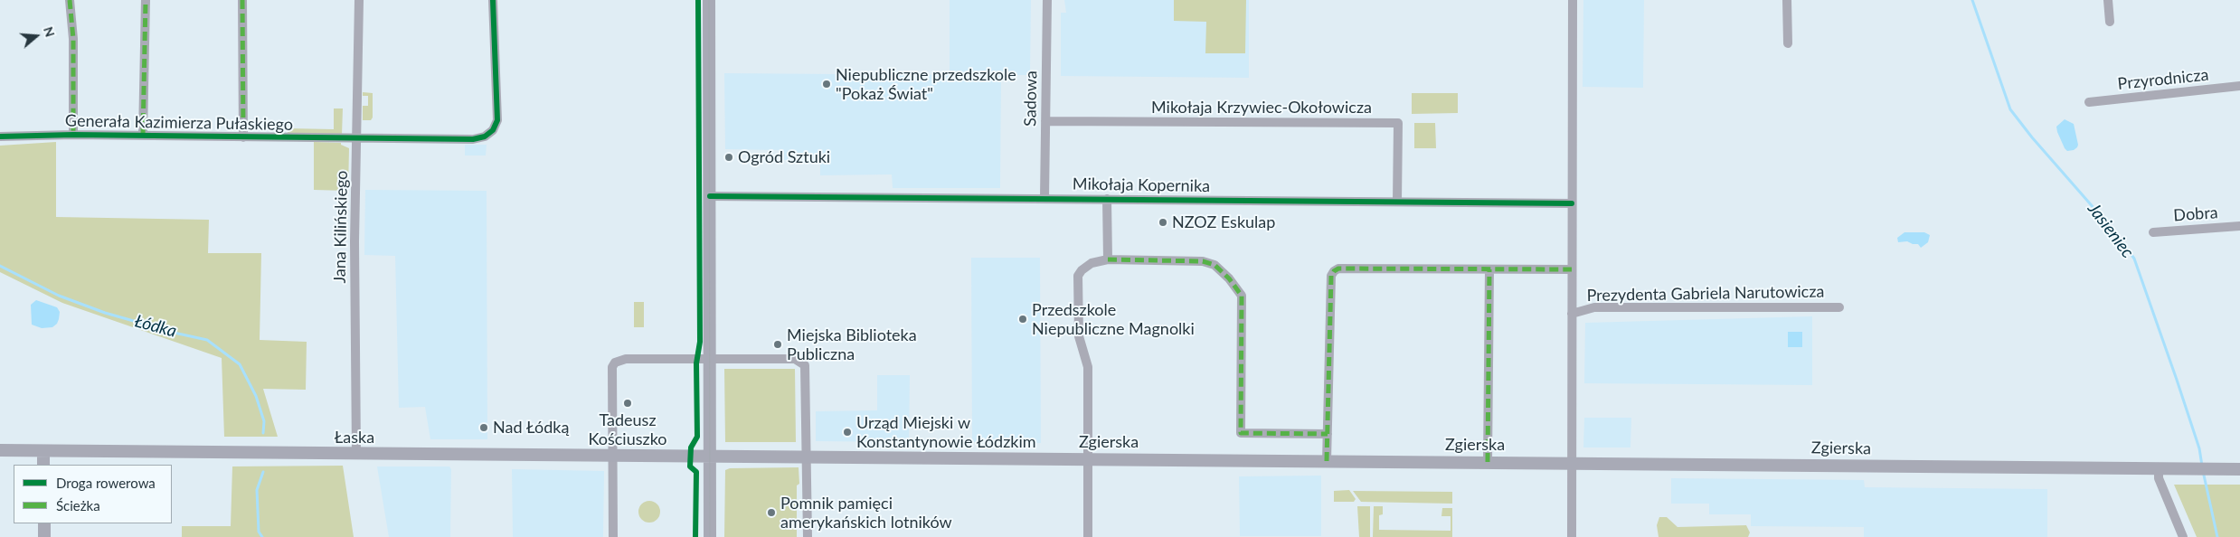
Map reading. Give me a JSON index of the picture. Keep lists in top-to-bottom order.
{
  "streets": {
    "main road": ["Łaska", "Zgierska"],
    "street": [
      "Przyrodnicza",
      "Sadowa",
      "Mikołaja Krzywiec-Okołowicza",
      "Generała Kazimierza Pułaskiego",
      "Mikołaja Kopernika",
      "Dobra",
      "Jana Kilińskiego",
      "Prezydenta Gabriela Narutowicza"
    ]
  },
  "crossings": [
    ["Sadowa", "Mikołaja Krzywiec-Okołowicza"],
    ["Sadowa", "Mikołaja Kopernika"],
    ["Mikołaja Krzywiec-Okołowicza", "Mikołaja Kopernika"],
    ["Generała Kazimierza Pułaskiego", "Jana Kilińskiego"],
    ["Mikołaja Kopernika", "Prezydenta Gabriela Narutowicza"],
    ["Jana Kilińskiego", "Łaska"],
    ["Prezydenta Gabriela Narutowicza", "Zgierska"],
    ["Łaska", "Zgierska"]
  ],
  "water": ["Jasieniec", "Łódka"],
  "places": [
    "Niepubliczne przedszkole \"Pokaż Świat\"",
    "Ogród Sztuki",
    "NZOZ Eskulap",
    "Przedszkole Niepubliczne Magnolki",
    "Miejska Biblioteka Publiczna",
    "Tadeusz Kościuszko",
    "Nad Łódką",
    "Urząd Miejski w Konstantynowie Łódzkim",
    "Pomnik pamięci amerykańskich lotników"
  ],
  "legend": ["Droga rowerowa", "Ścieżka"],
  "north": "right"
}
